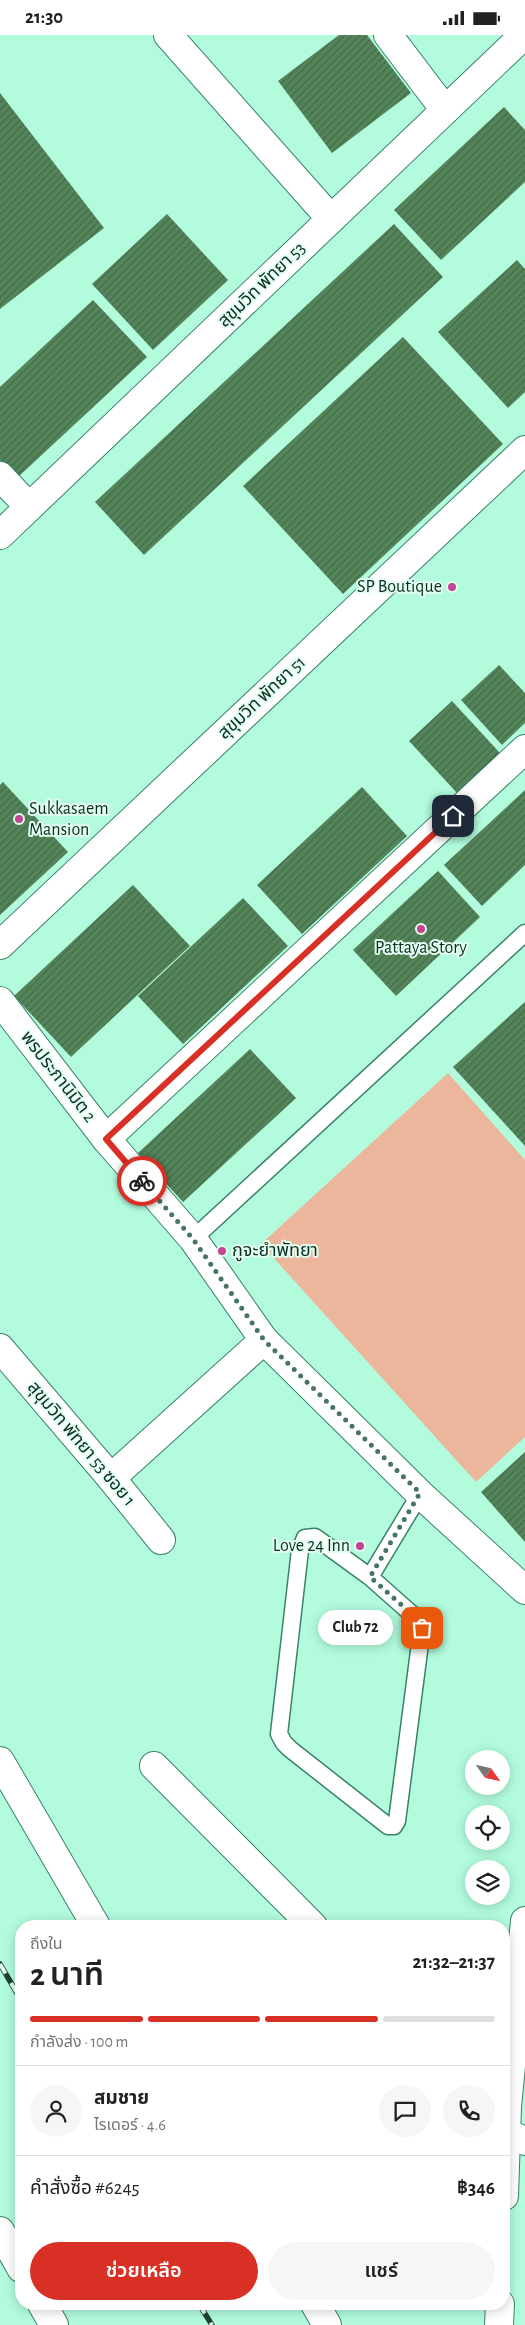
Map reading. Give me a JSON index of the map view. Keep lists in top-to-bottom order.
{
  "streets": {
    "street": [
      "สุขุมวิท พัทยา 53",
      "สุขุมวิท พัทยา 51",
      "พรประภานิมิต 2",
      "สุขุมวิท พัทยา 53 ซอย 1"
    ]
  },
  "places": [
    "SP Boutique",
    "Sukkasaem Mansion",
    "Pattaya Story",
    "กูจะยำพัทยา",
    "Love 24 Inn",
    "Club 72"
  ],
  "north": "bottom right",
  "page": {
    "status": "21:30",
    "bubble": "Club 72",
    "heading": ["2 นาที", "ถึงใน", "21:32–21:37"],
    "panel": [
      "สมชาย",
      "ไรเดอร์ · 4.6",
      "คำสั่งซื้อ #6245",
      "฿346"
    ],
    "bar": "กำลังส่ง · 100 m",
    "buttons": ["ช่วยเหลือ", "แชร์"]
  }
}
